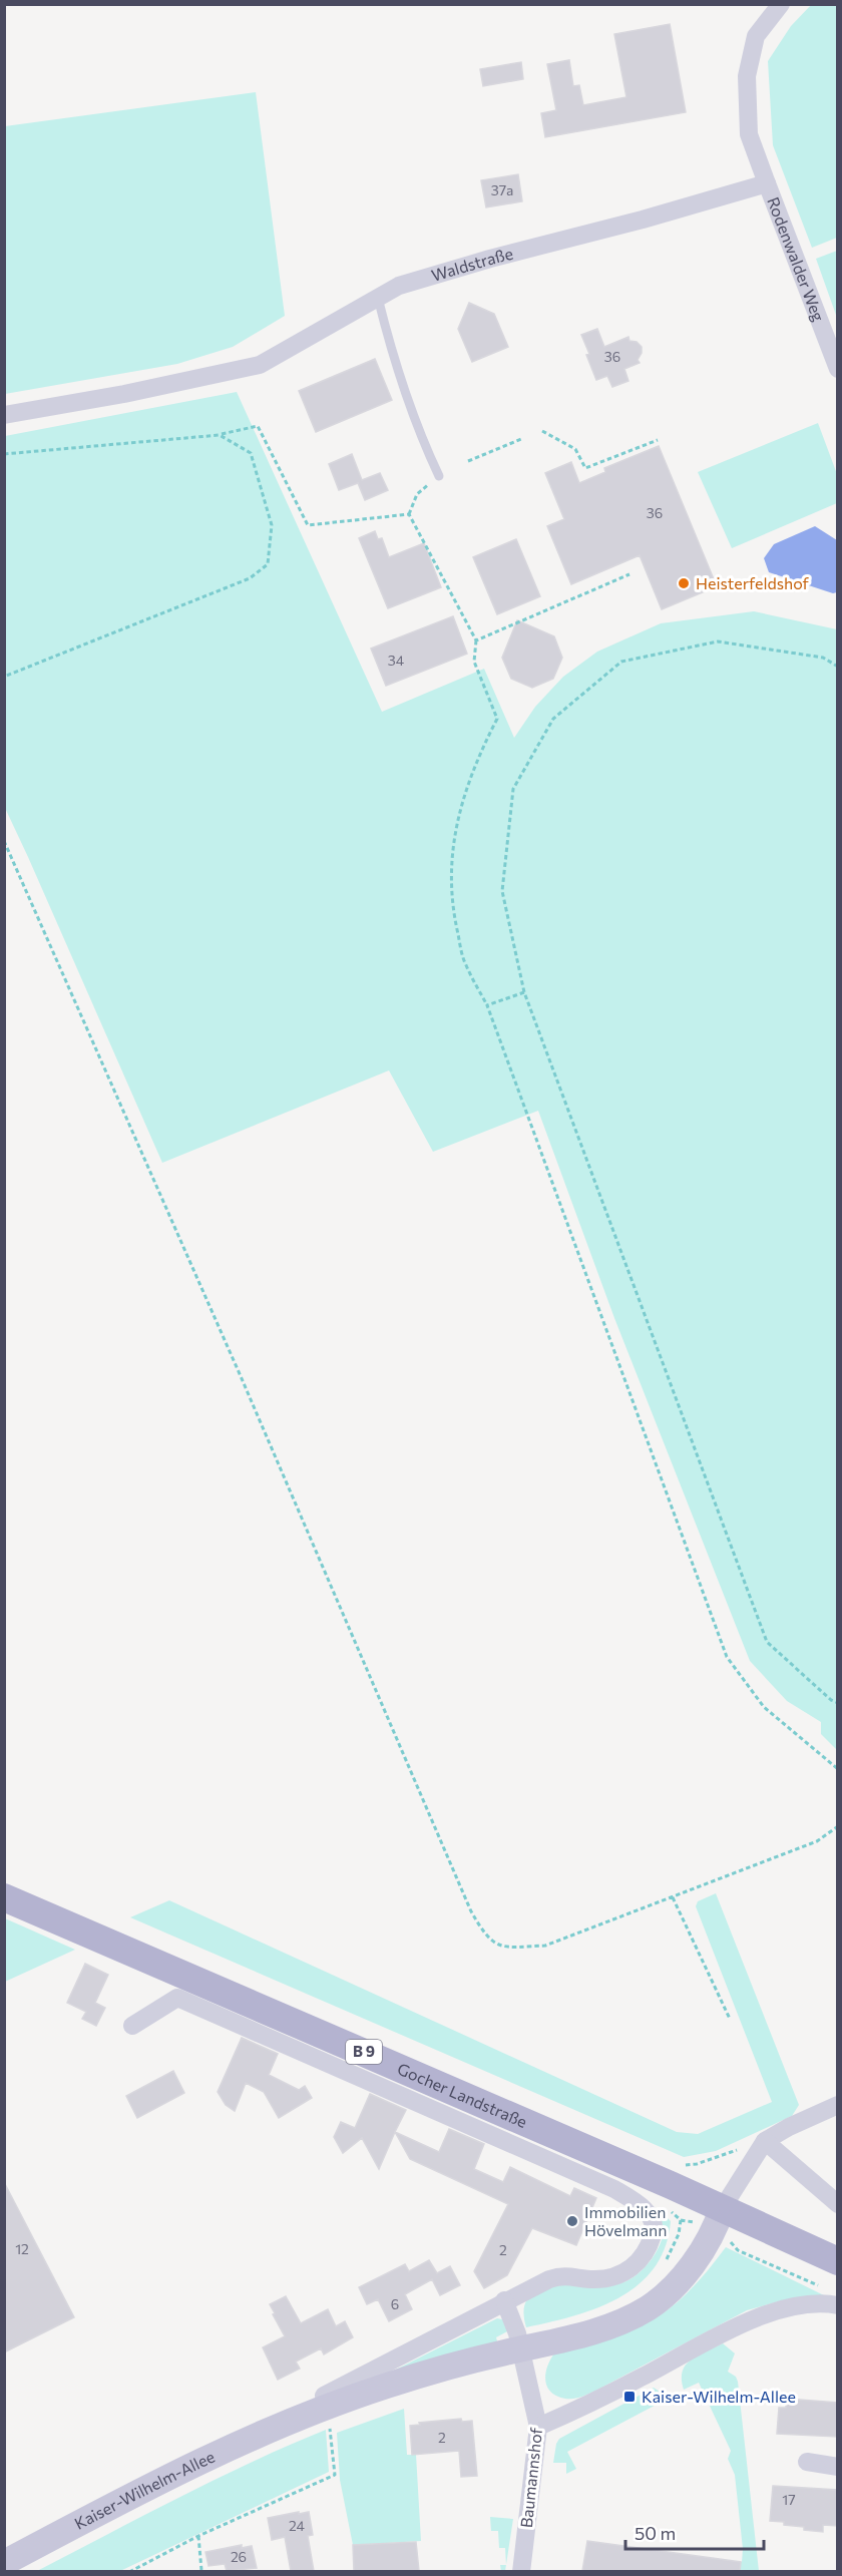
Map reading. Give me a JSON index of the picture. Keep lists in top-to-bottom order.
{
  "streets": {
    "main road": ["B 9", "Gocher Landstraße"],
    "street": [
      "Rodenwalder Weg",
      "Waldstraße",
      "Baumannshof",
      "Kaiser-Wilhelm-Allee"
    ]
  },
  "crossings": [
    ["Rodenwalder Weg", "Waldstraße"],
    ["Gocher Landstraße", "Kaiser-Wilhelm-Allee"],
    ["Baumannshof", "Kaiser-Wilhelm-Allee"]
  ],
  "places": {
    "other": ["Heisterfeldshof", "Immobilien Hövelmann"],
    "transit": ["Kaiser-Wilhelm-Allee"]
  },
  "house_numbers": [
    "37a",
    "36",
    "36",
    "34",
    "12",
    "2",
    "6",
    "2",
    "17",
    "24",
    "26"
  ],
  "scale_bar": "50 m"
}
